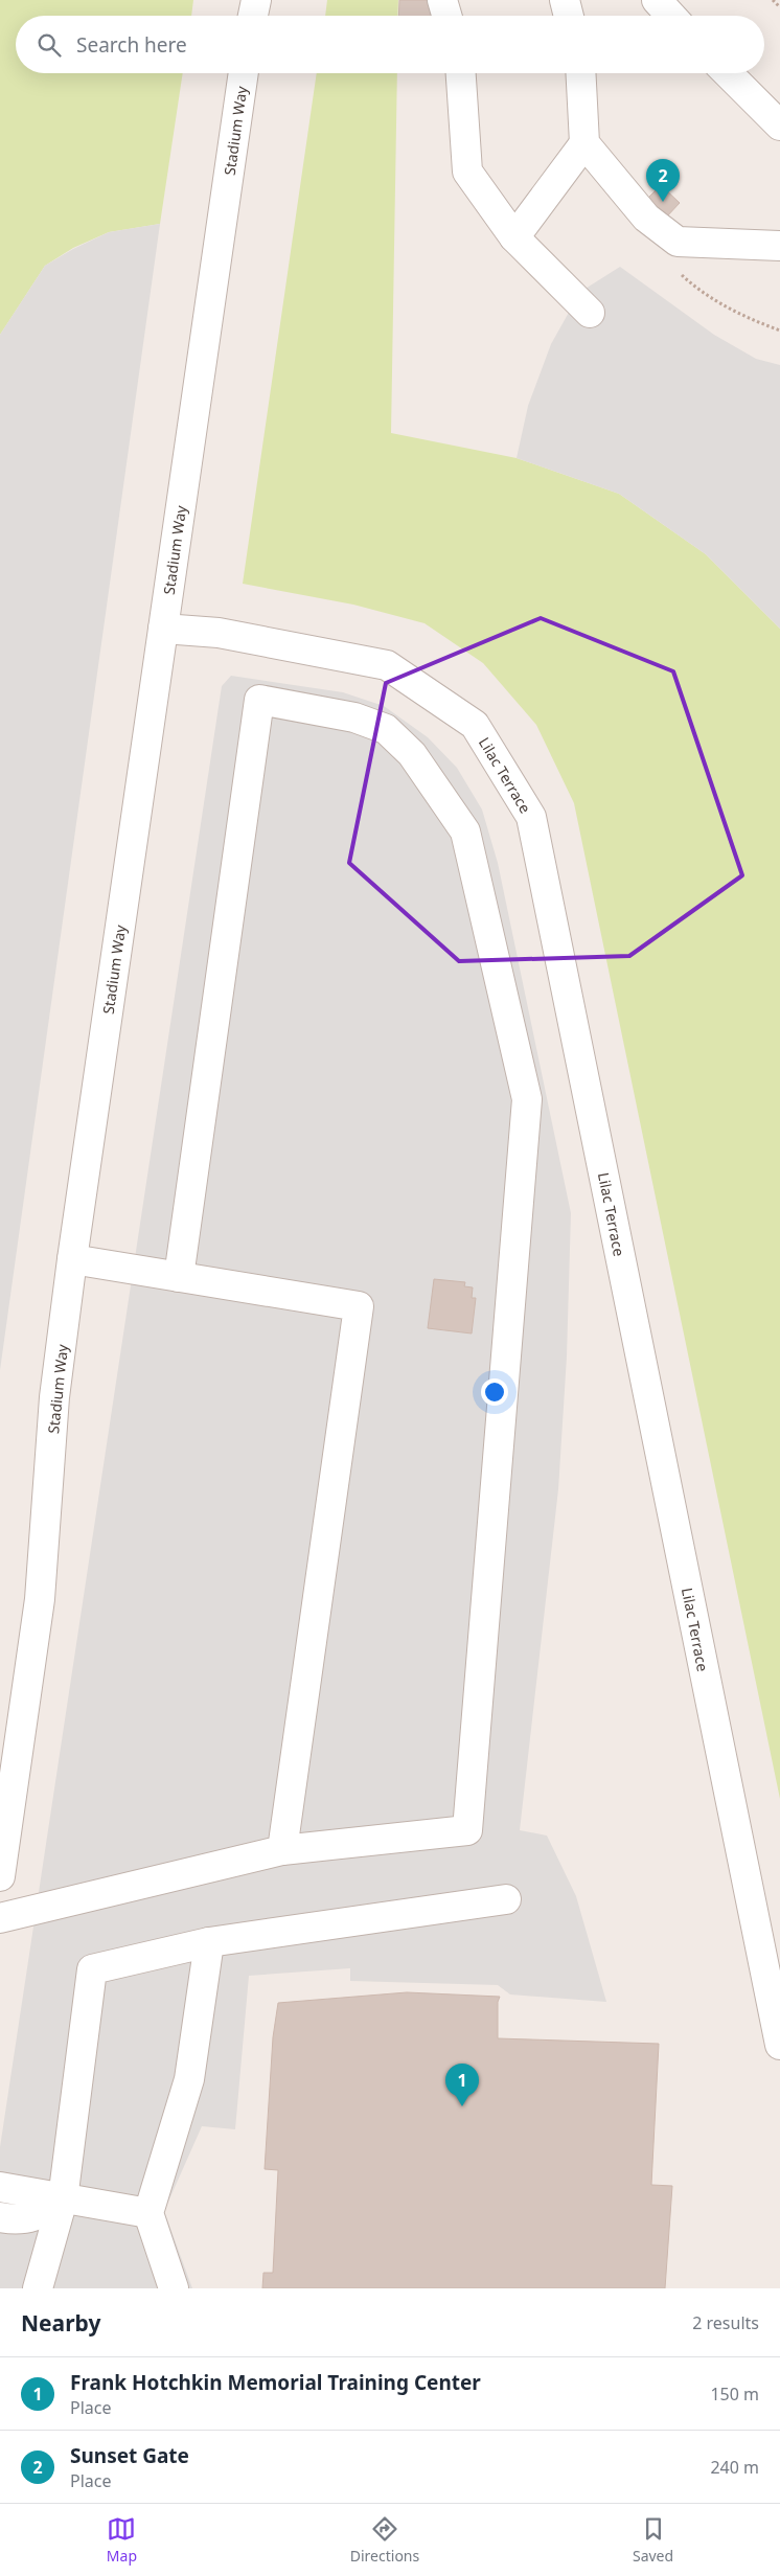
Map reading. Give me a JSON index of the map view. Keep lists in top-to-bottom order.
{
  "streets": {
    "street": ["Stadium Way", "Lilac Terrace"]
  },
  "crossings": [
    ["Stadium Way", "Lilac Terrace"]
  ],
  "page": {
    "search": "Search here",
    "pins": ["2", "1"],
    "heading": ["Nearby", "2 results"],
    "list": [
      {
        "mark": "1",
        "name": "Frank Hotchkin Memorial Training Center",
        "note": "Place",
        "value": "150 m"
      },
      {
        "mark": "2",
        "name": "Sunset Gate",
        "note": "Place",
        "value": "240 m"
      }
    ],
    "nav": ["Map", "Directions", "Saved"]
  }
}
